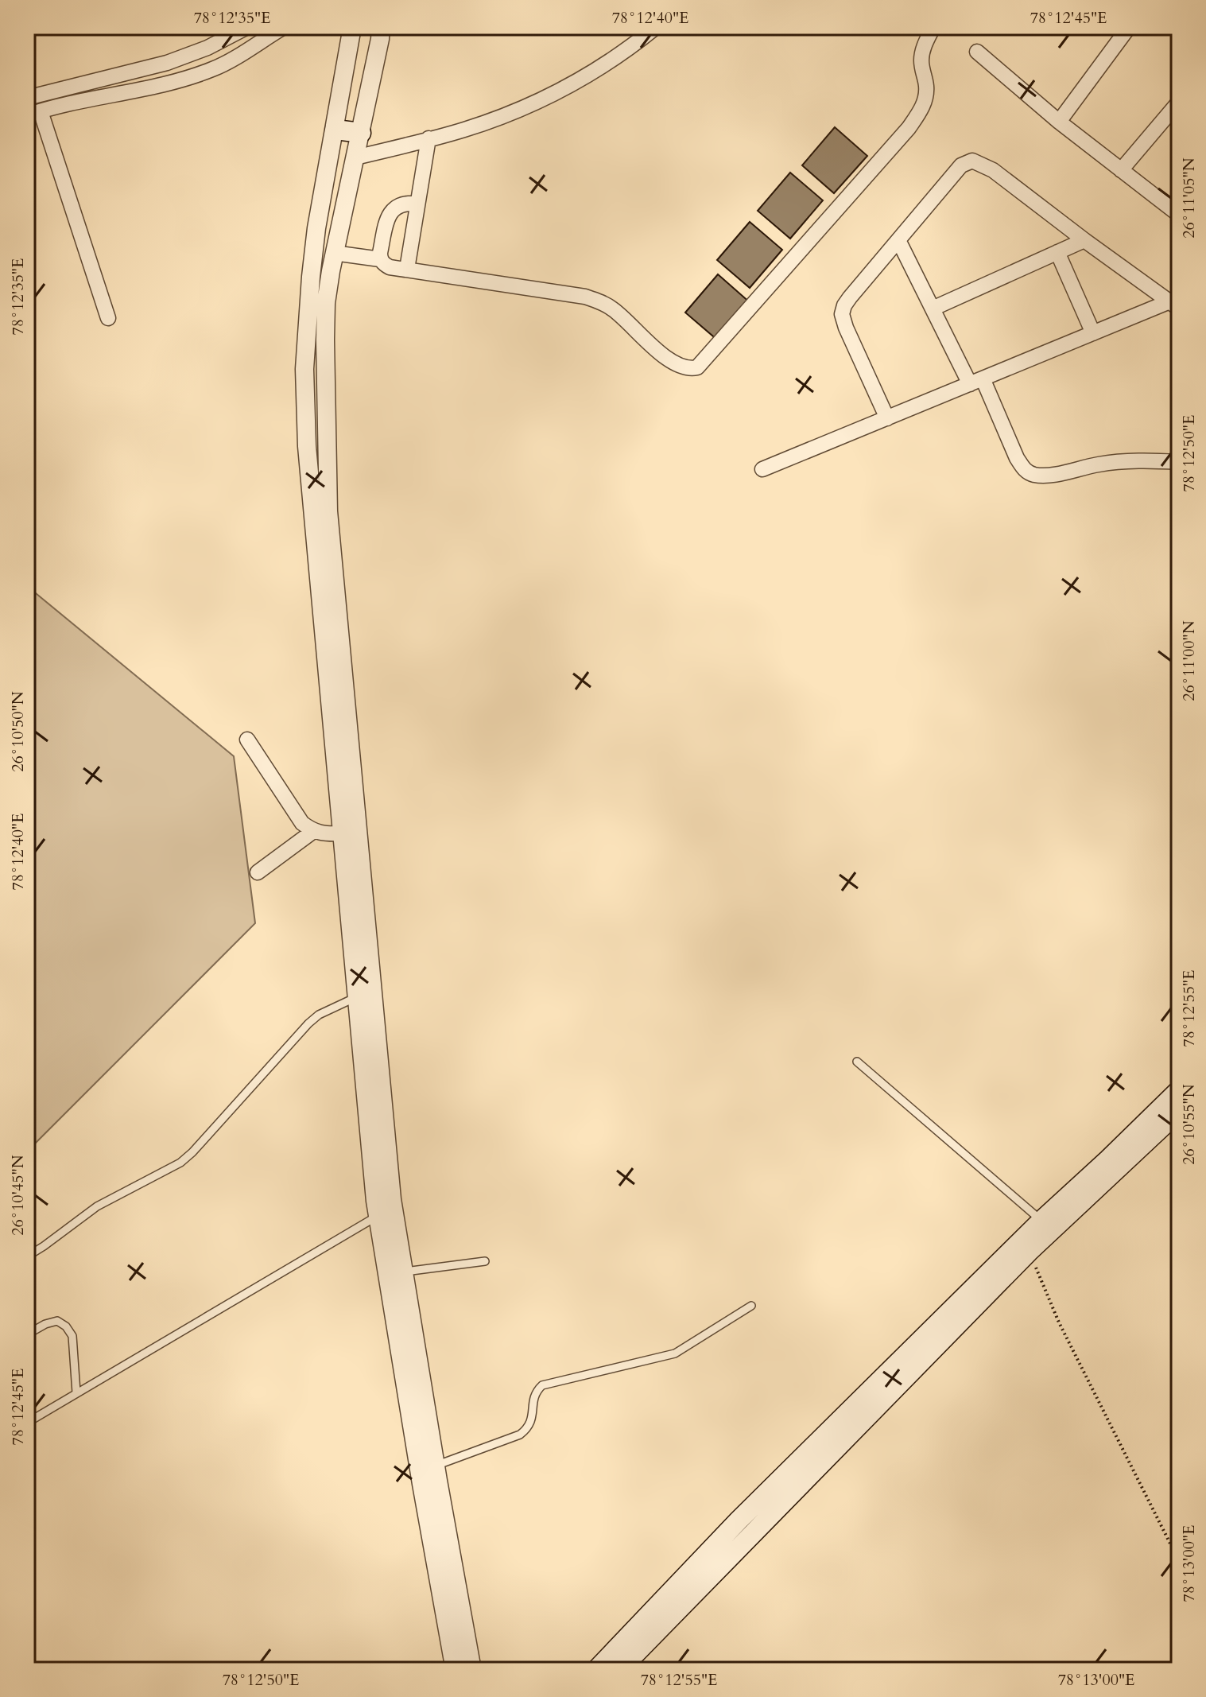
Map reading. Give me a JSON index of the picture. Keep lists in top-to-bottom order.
{
  "coordinates": [
    "78°12'35\"E",
    "78°12'40\"E",
    "78°12'45\"E",
    "26°11'05\"N",
    "78°12'50\"E",
    "26°11'00\"N",
    "26°10'50\"N",
    "78°12'55\"E",
    "26°10'55\"N",
    "26°10'45\"N",
    "78°13'00\"E"
  ]
}
